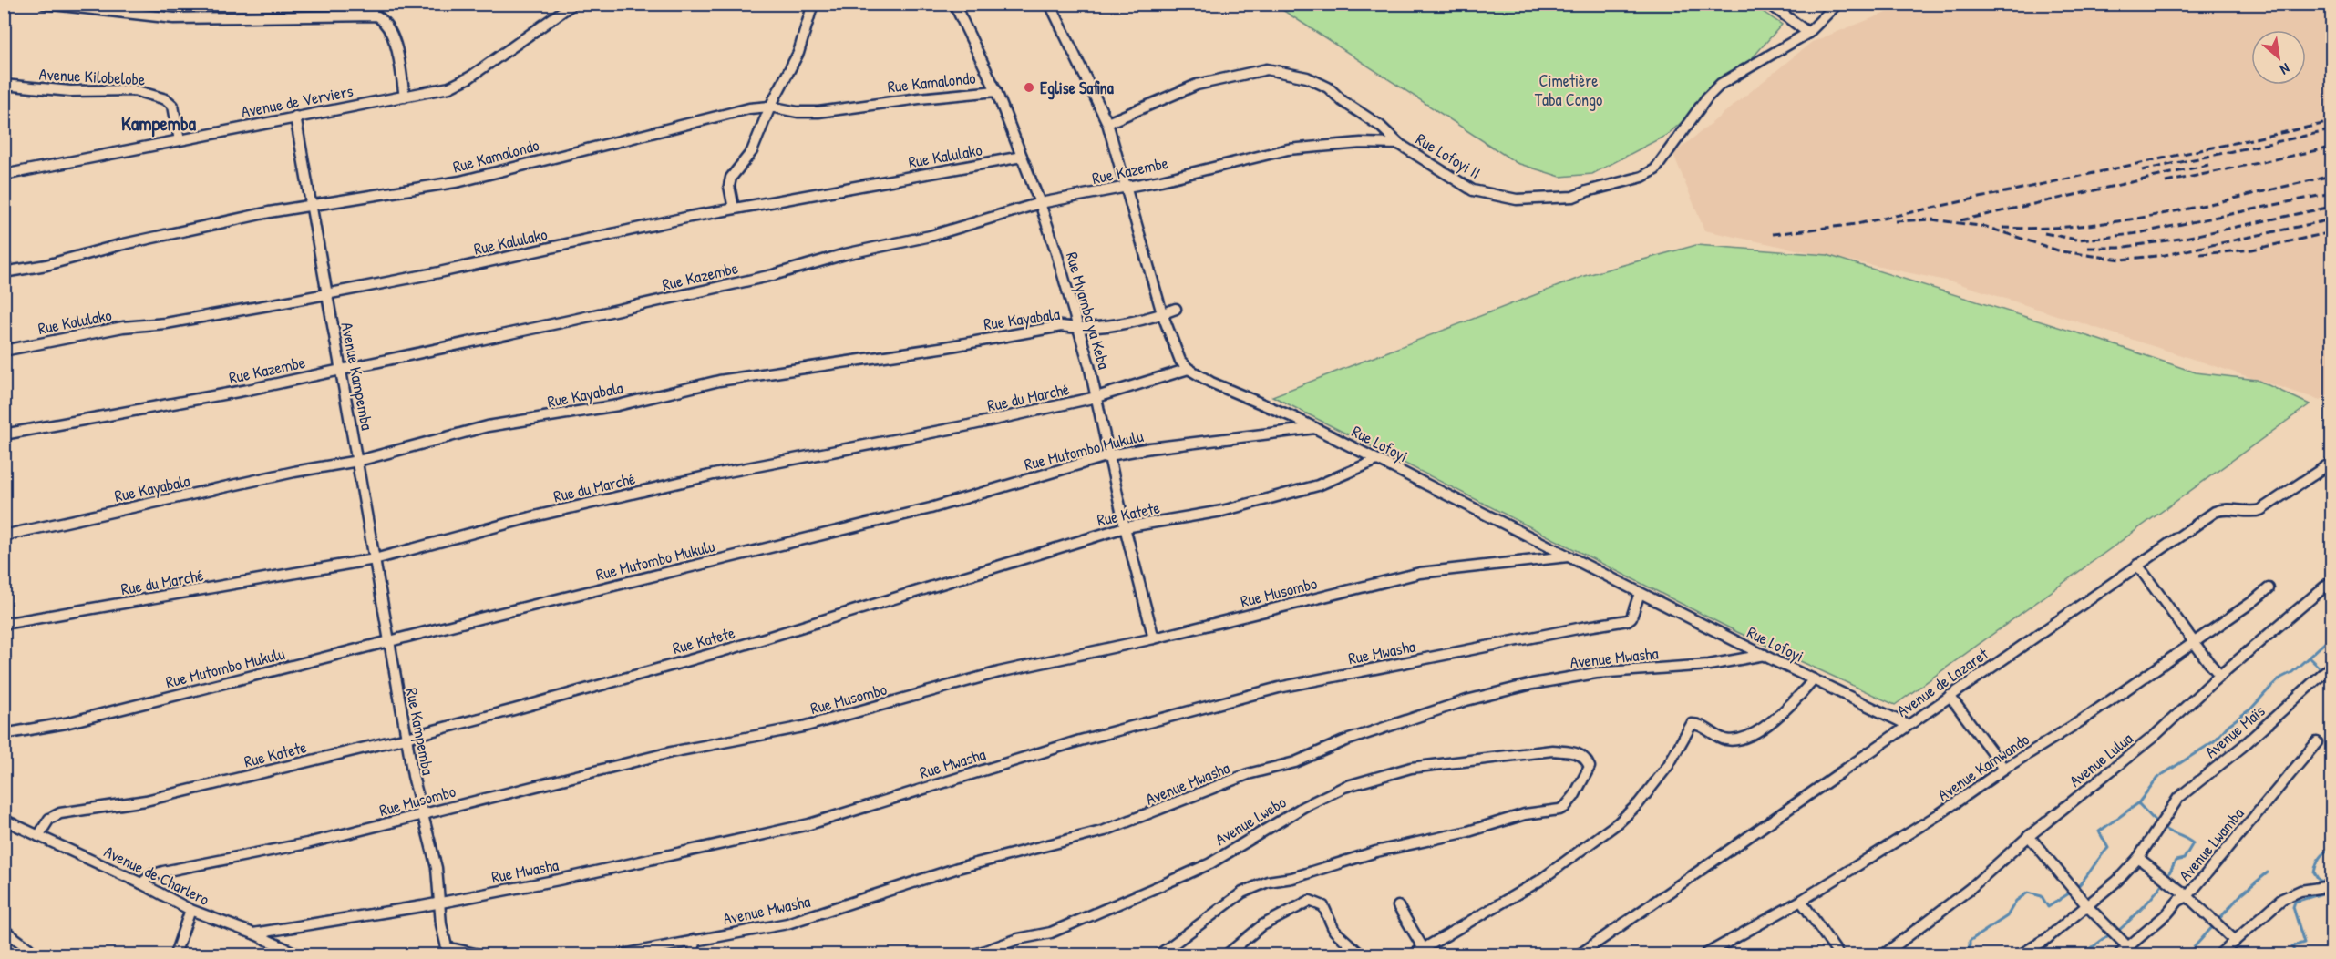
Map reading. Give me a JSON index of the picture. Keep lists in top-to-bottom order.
{
  "streets": {
    "street": [
      "Avenue Kilobelobe",
      "Rue Kamalondo",
      "Avenue de Verviers",
      "Rue Kalulako",
      "Rue Lofoyi II",
      "Rue Kazembe",
      "Rue Myamba ya Keba",
      "Rue Kayabala",
      "Avenue Kampemba",
      "Rue du Marché",
      "Rue Lofoyi",
      "Rue Mutombo Mukulu",
      "Rue Katete",
      "Rue Musombo",
      "Rue Mwasha",
      "Avenue Mwasha",
      "Avenue de Lazaret",
      "Rue Kampemba",
      "Avenue Maïs",
      "Avenue Lulua",
      "Avenue Kamwando",
      "Avenue Lwebo",
      "Avenue Lwamba",
      "Avenue de Charlero"
    ]
  },
  "crossings": [
    ["Avenue Kilobelobe", "Avenue de Verviers"],
    ["Rue Kamalondo", "Rue Myamba ya Keba"],
    ["Rue Kamalondo", "Avenue Kampemba"],
    ["Avenue de Verviers", "Avenue Kampemba"],
    ["Rue Kalulako", "Rue Myamba ya Keba"],
    ["Rue Kalulako", "Avenue Kampemba"],
    ["Rue Lofoyi II", "Rue Kazembe"],
    ["Rue Lofoyi II", "Rue Lofoyi"],
    ["Rue Kazembe", "Rue Myamba ya Keba"],
    ["Rue Kazembe", "Avenue Kampemba"],
    ["Rue Kazembe", "Rue Lofoyi"],
    ["Rue Myamba ya Keba", "Rue Kayabala"],
    ["Rue Myamba ya Keba", "Rue du Marché"],
    ["Rue Myamba ya Keba", "Rue Mutombo Mukulu"],
    ["Rue Myamba ya Keba", "Rue Katete"],
    ["Rue Myamba ya Keba", "Rue Musombo"],
    ["Rue Kayabala", "Avenue Kampemba"],
    ["Rue Kayabala", "Rue Lofoyi"],
    ["Avenue Kampemba", "Rue du Marché"],
    ["Avenue Kampemba", "Rue Mutombo Mukulu"],
    ["Avenue Kampemba", "Rue Kampemba"],
    ["Rue du Marché", "Rue Lofoyi"],
    ["Rue Lofoyi", "Rue Mutombo Mukulu"],
    ["Rue Lofoyi", "Rue Katete"],
    ["Rue Lofoyi", "Rue Musombo"],
    ["Rue Lofoyi", "Rue Mwasha"],
    ["Rue Lofoyi", "Avenue Mwasha"],
    ["Rue Lofoyi", "Avenue de Lazaret"],
    ["Rue Mutombo Mukulu", "Rue Kampemba"],
    ["Rue Katete", "Rue Kampemba"],
    ["Rue Katete", "Avenue de Charlero"],
    ["Rue Musombo", "Rue Kampemba"],
    ["Rue Musombo", "Avenue de Charlero"],
    ["Rue Mwasha", "Rue Kampemba"],
    ["Rue Mwasha", "Avenue de Charlero"]
  ],
  "districts": ["Kampemba"],
  "parks": ["Cimetière Taba Congo"],
  "places": ["Eglise Safina"],
  "north": "bottom right"
}
